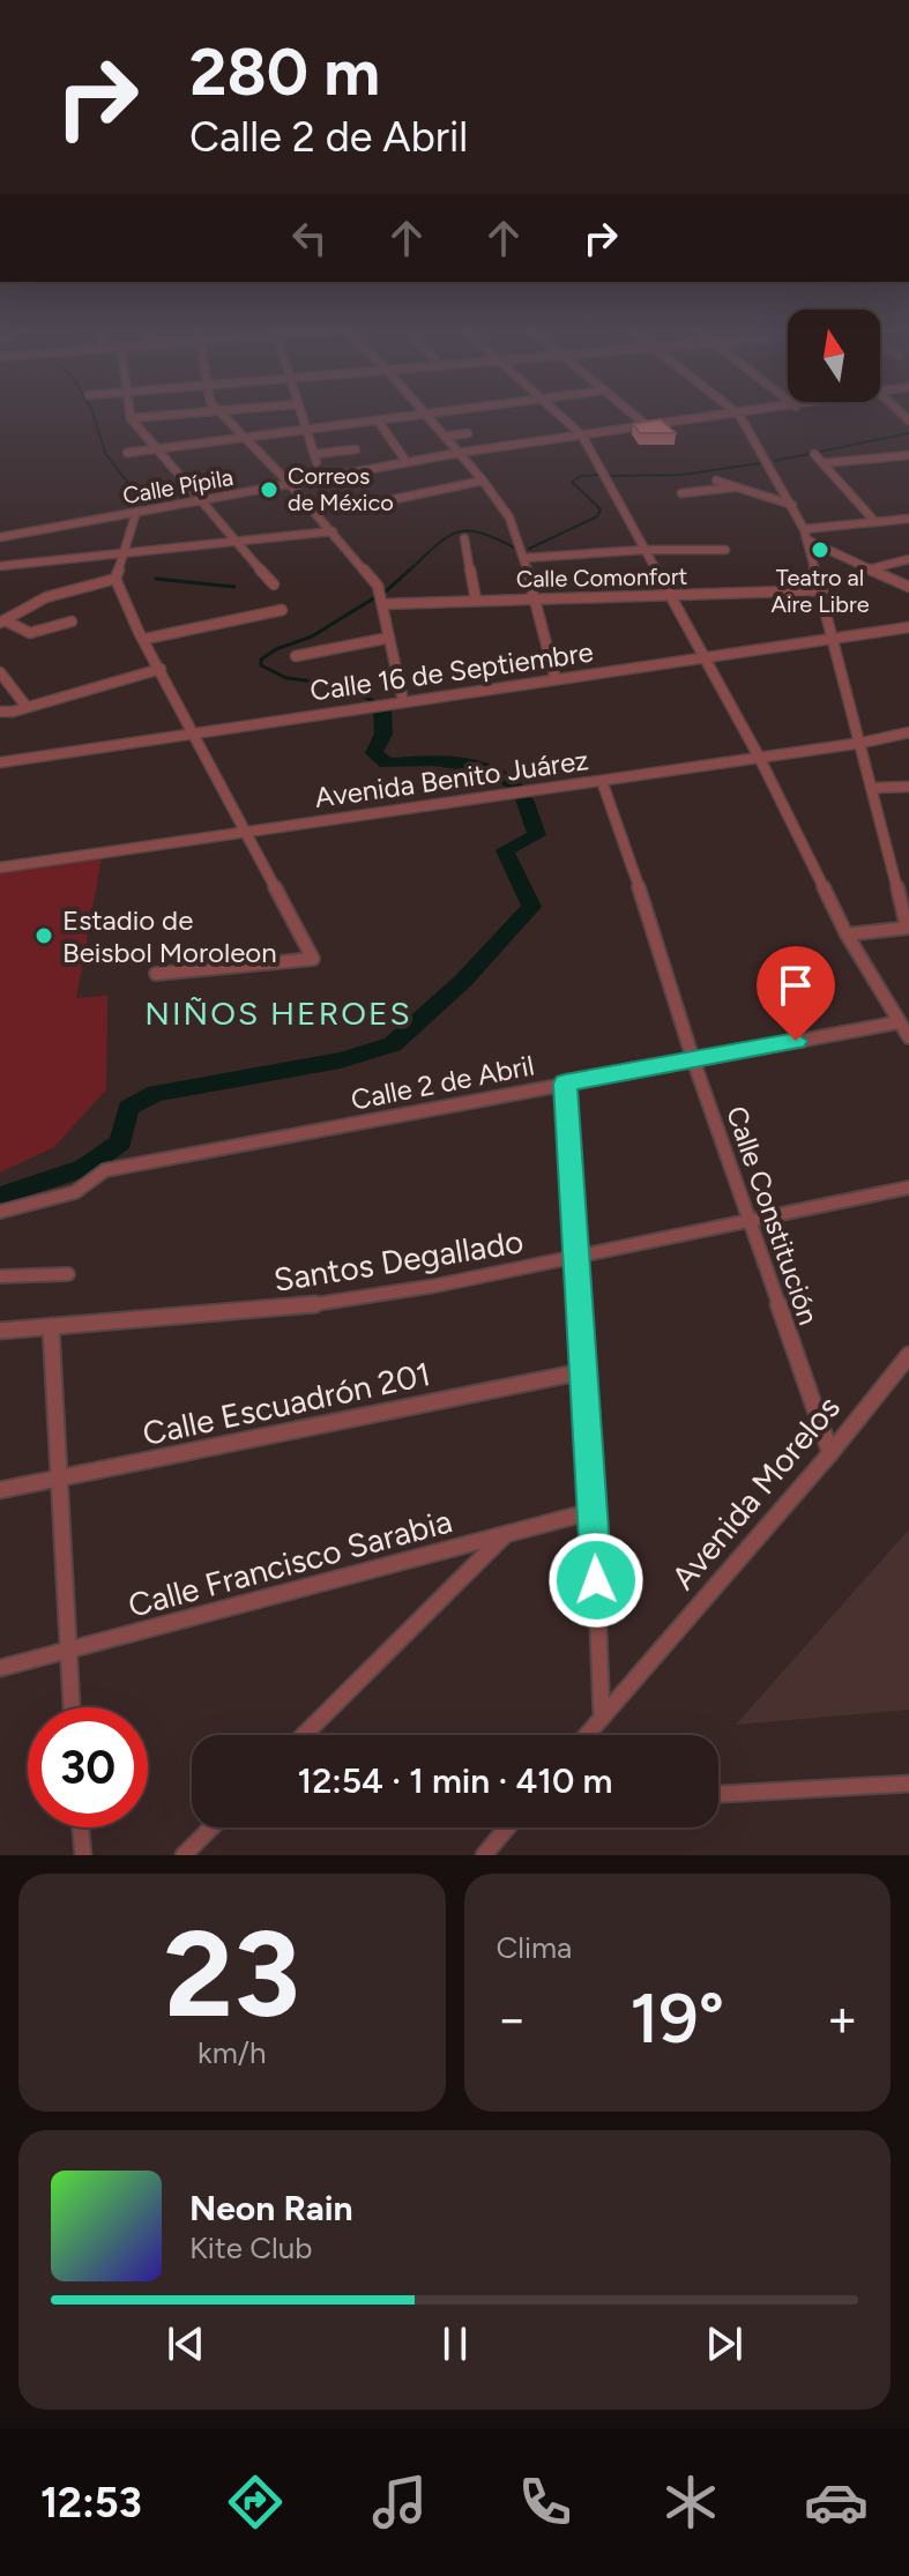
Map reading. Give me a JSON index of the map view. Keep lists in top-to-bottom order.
{
  "streets": {
    "street": [
      "Calle Pípila",
      "Calle Comonfort",
      "Calle 16 de Septiembre",
      "Avenida Benito Juárez",
      "Calle 2 de Abril",
      "Calle Constitución",
      "Santos Degallado",
      "Calle Escuadrón 201",
      "Avenida Morelos",
      "Calle Francisco Sarabia"
    ]
  },
  "crossings": [
    ["Avenida Benito Juárez", "Calle Constitución"],
    ["Calle 2 de Abril", "Calle Constitución"],
    ["Calle Constitución", "Santos Degallado"],
    ["Calle Constitución", "Avenida Morelos"]
  ],
  "districts": ["NIÑOS HEROES"],
  "places": ["Correos de México", "Teatro al Aire Libre", "Estadio de Beisbol Moroleon"],
  "north": "top",
  "page": {
    "turn": ["280 m", "Calle 2 de Abril"],
    "limit": "30",
    "trip": "12:54 · 1 min · 410 m",
    "tile": [
      ["23", "km/h"],
      "Clima"
    ],
    "heat": ["−", "19°", "+"],
    "song": ["Neon Rain", "Kite Club"],
    "tabs": "12:53"
  }
}
